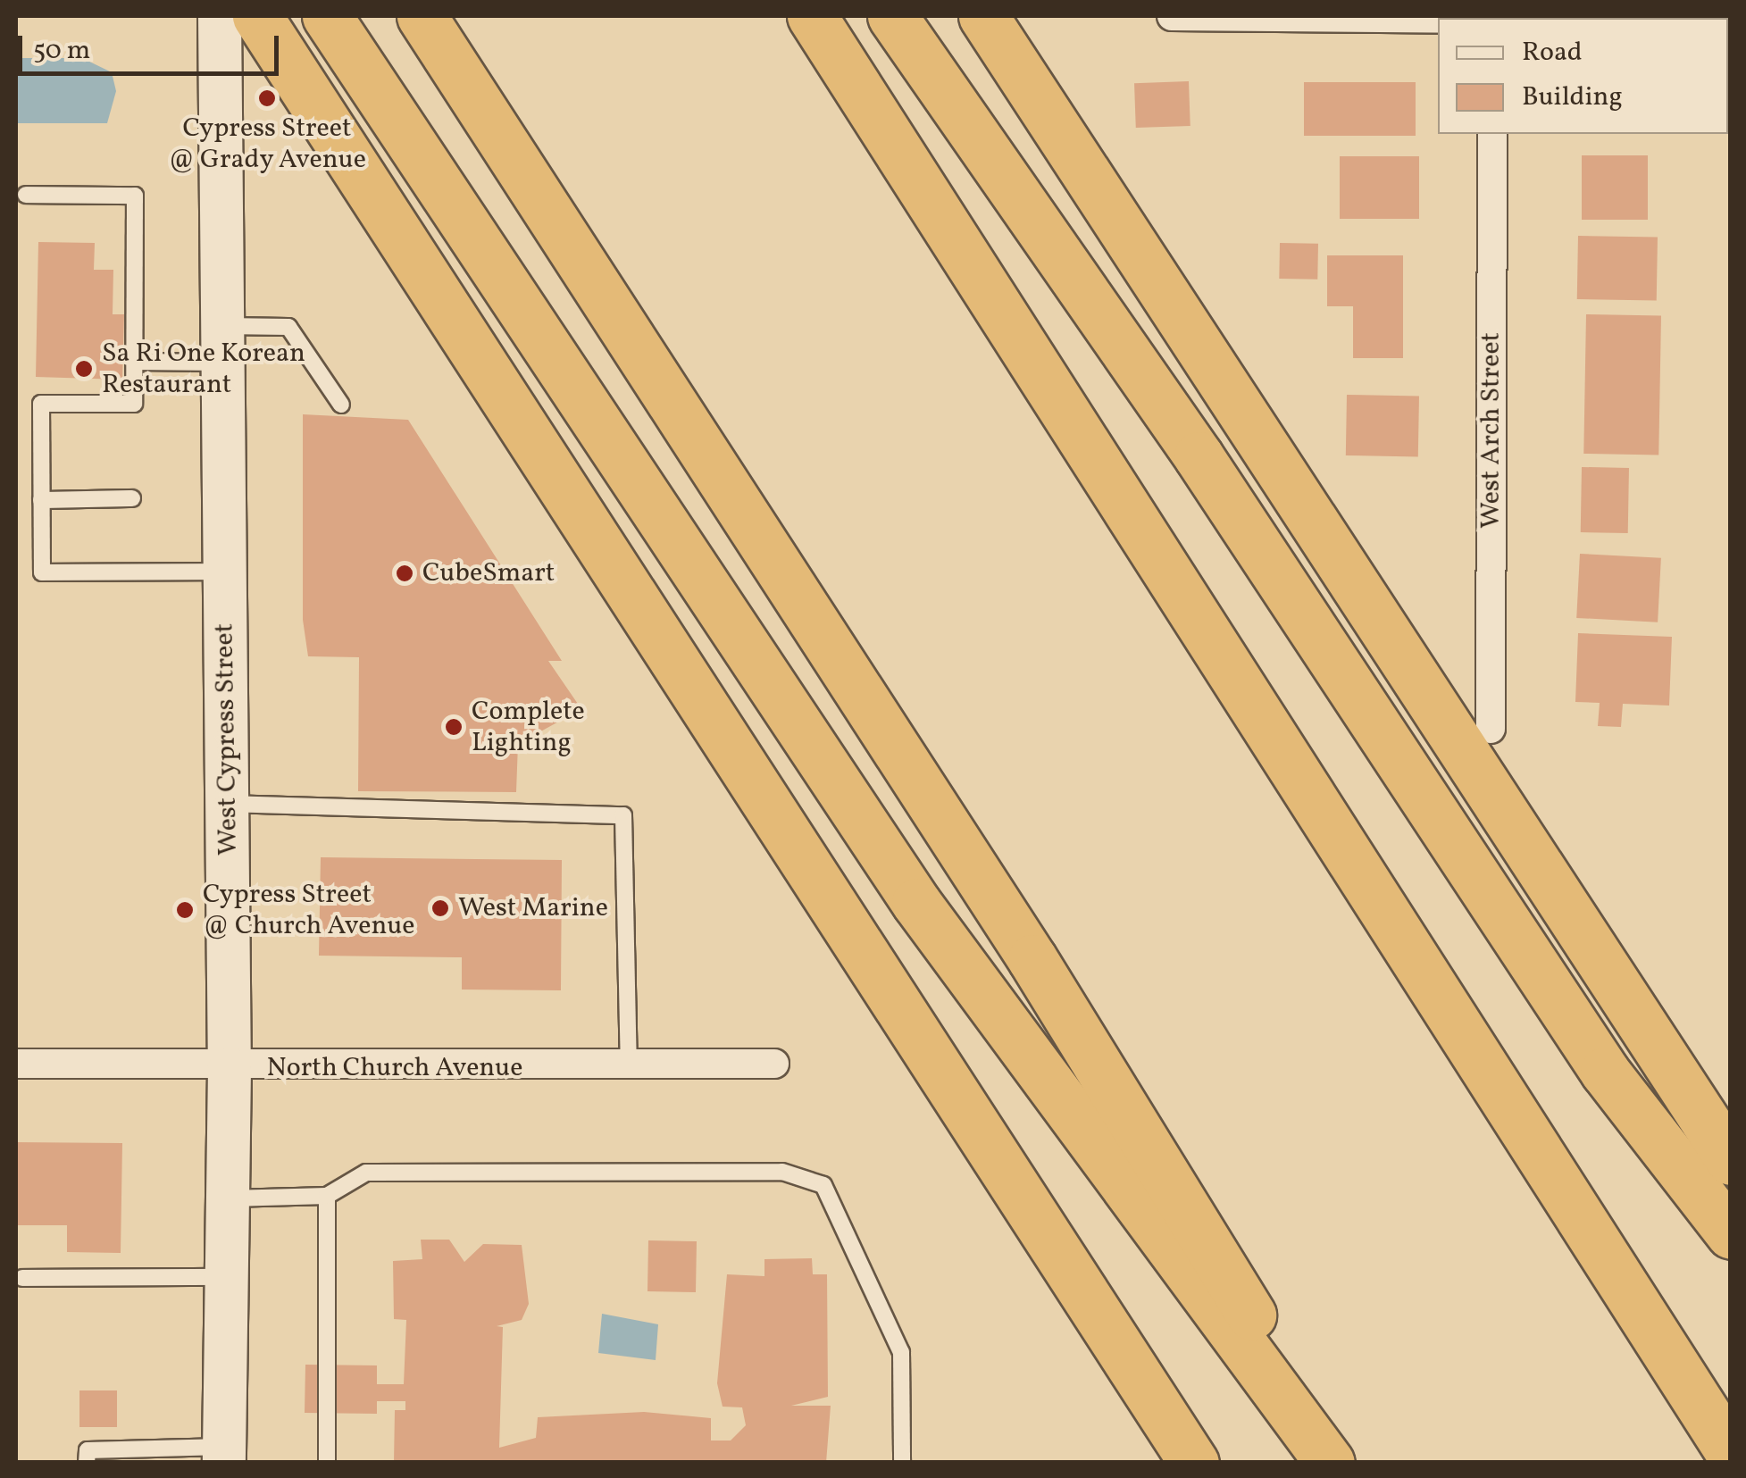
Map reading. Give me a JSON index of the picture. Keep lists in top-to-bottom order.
{
  "streets": {
    "street": ["West Arch Street", "West Cypress Street", "North Church Avenue"]
  },
  "crossings": [
    ["West Cypress Street", "North Church Avenue"]
  ],
  "places": [
    "Cypress Street @ Grady Avenue",
    "Sa Ri One Korean Restaurant",
    "CubeSmart",
    "Complete Lighting",
    "West Marine",
    "Cypress Street @ Church Avenue"
  ],
  "legend": ["Road", "Building"],
  "scale_bar": "50 m"
}
